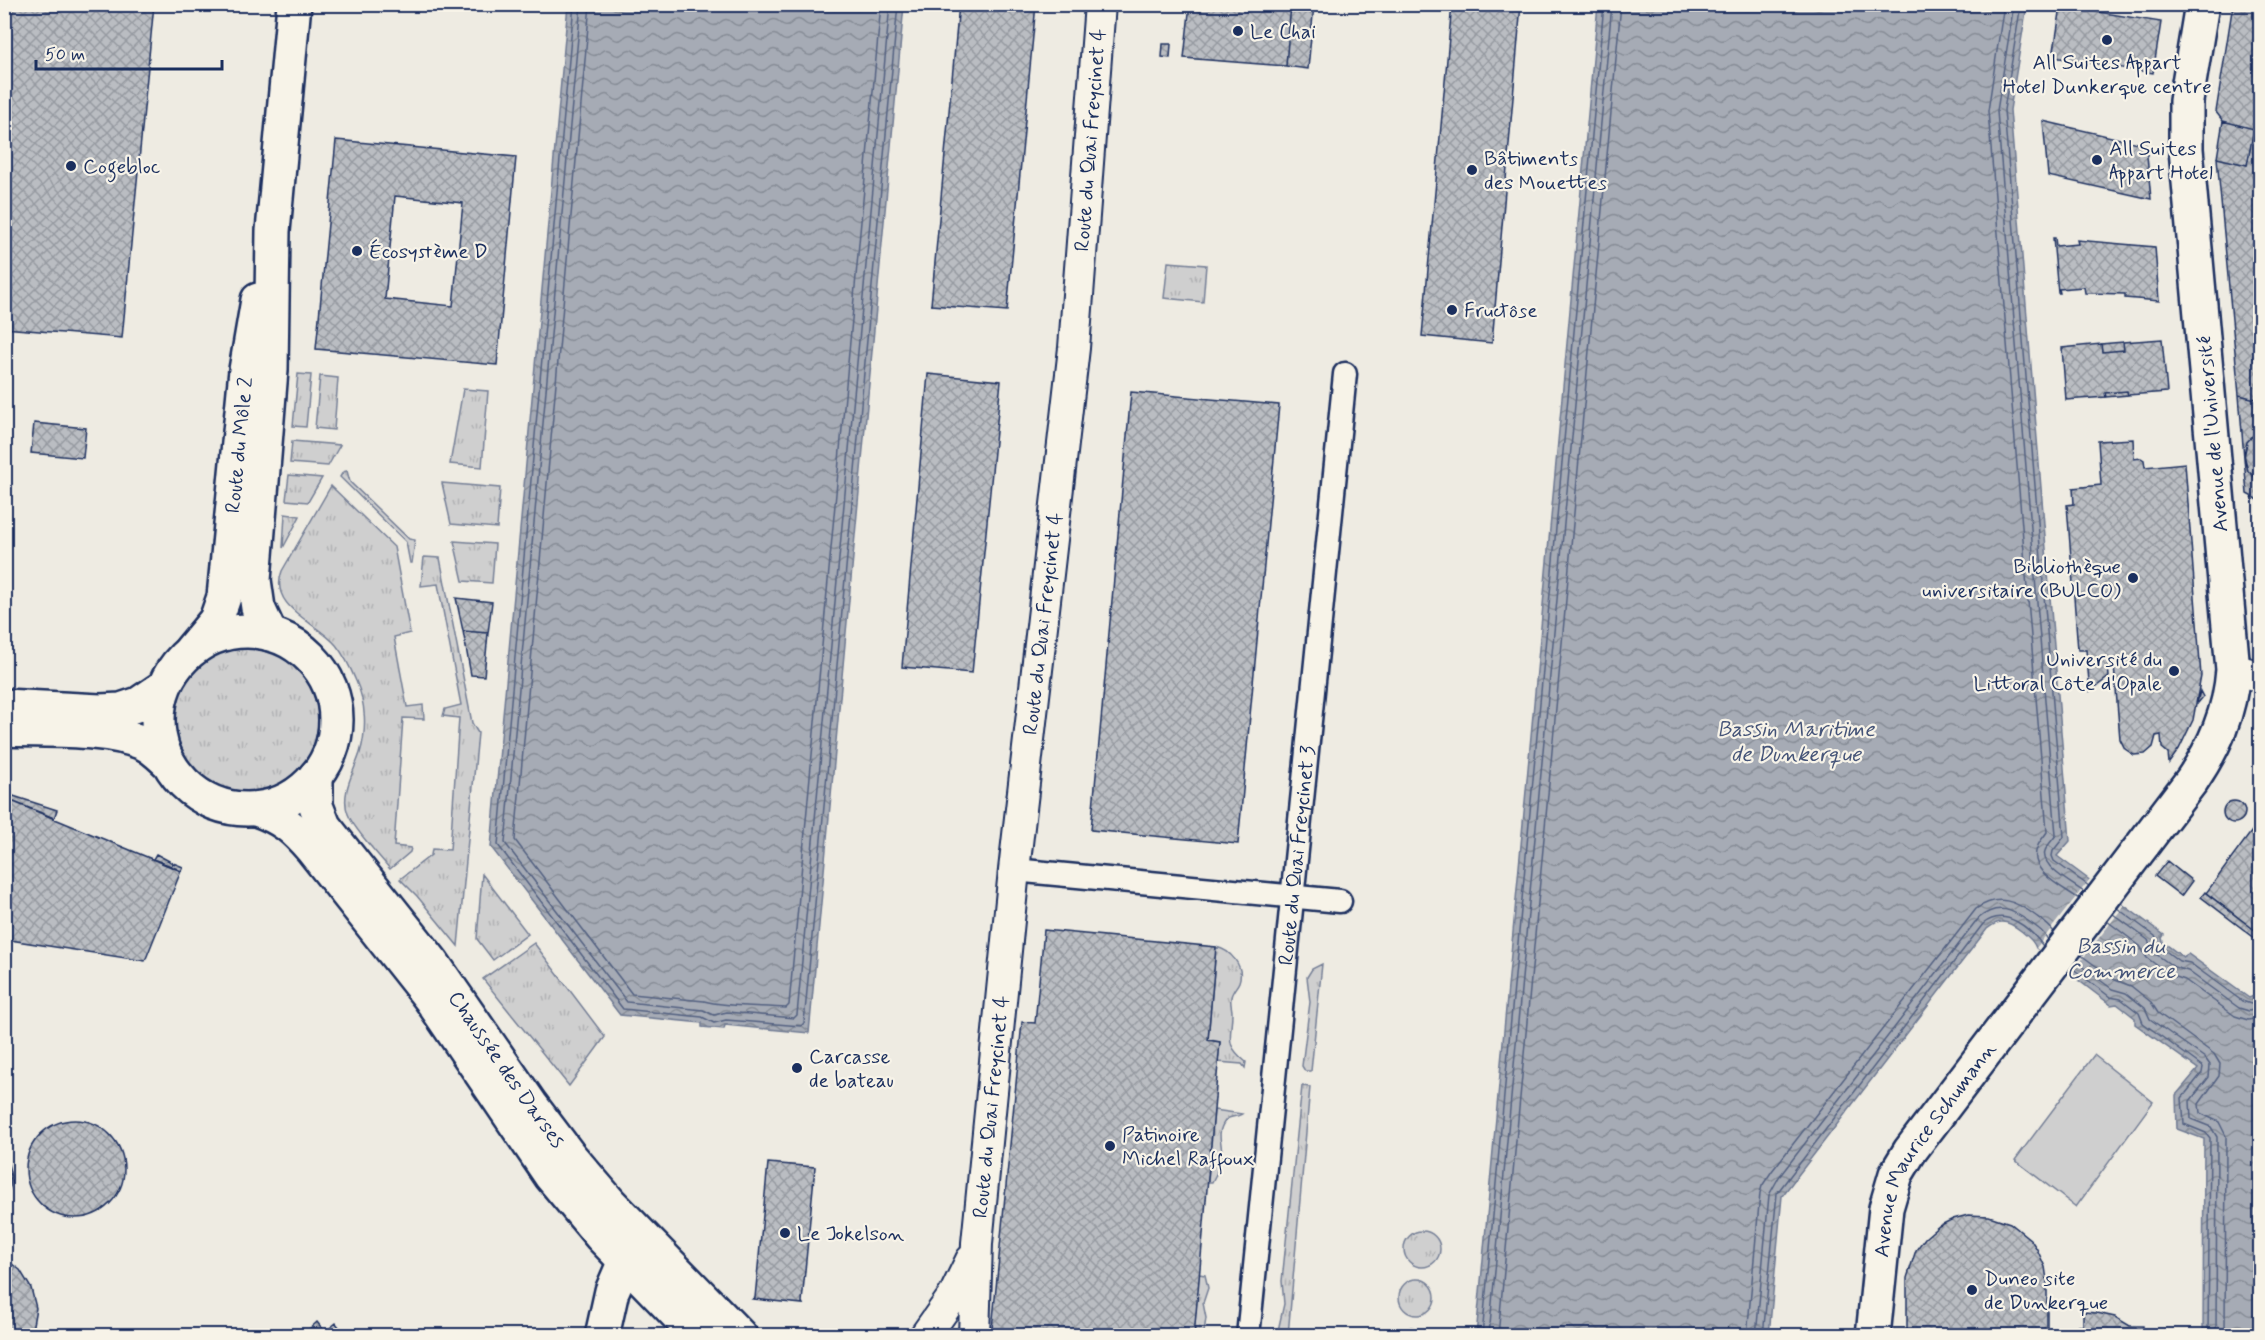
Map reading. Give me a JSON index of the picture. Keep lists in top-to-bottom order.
{
  "streets": {
    "main road": [
      "Avenue de l'Université",
      "Route du Môle 2",
      "Chaussée des Darses",
      "Avenue Maurice Schumann"
    ],
    "street": ["Route du Quai Freycinet 4", "Route du Quai Freycinet 3"]
  },
  "crossings": [
    ["Avenue de l'Université", "Avenue Maurice Schumann"],
    ["Route du Môle 2", "Chaussée des Darses"]
  ],
  "water": ["Bassin Maritime de Dunkerque", "Bassin du Commerce"],
  "places": [
    "Le Chai",
    "All Suites Appart Hotel Dunkerque centre",
    "All Suites Appart Hotel",
    "Cogebloc",
    "Bâtiments des Mouettes",
    "Écosystème D",
    "Fructôse",
    "Bibliothèque universitaire (BULCO)",
    "Université du Littoral Côte d'Opale",
    "Carcasse de bateau",
    "Patinoire Michel Raffoux",
    "Le Jokelson",
    "Duneo site de Dunkerque"
  ],
  "scale_bar": "50 m"
}
